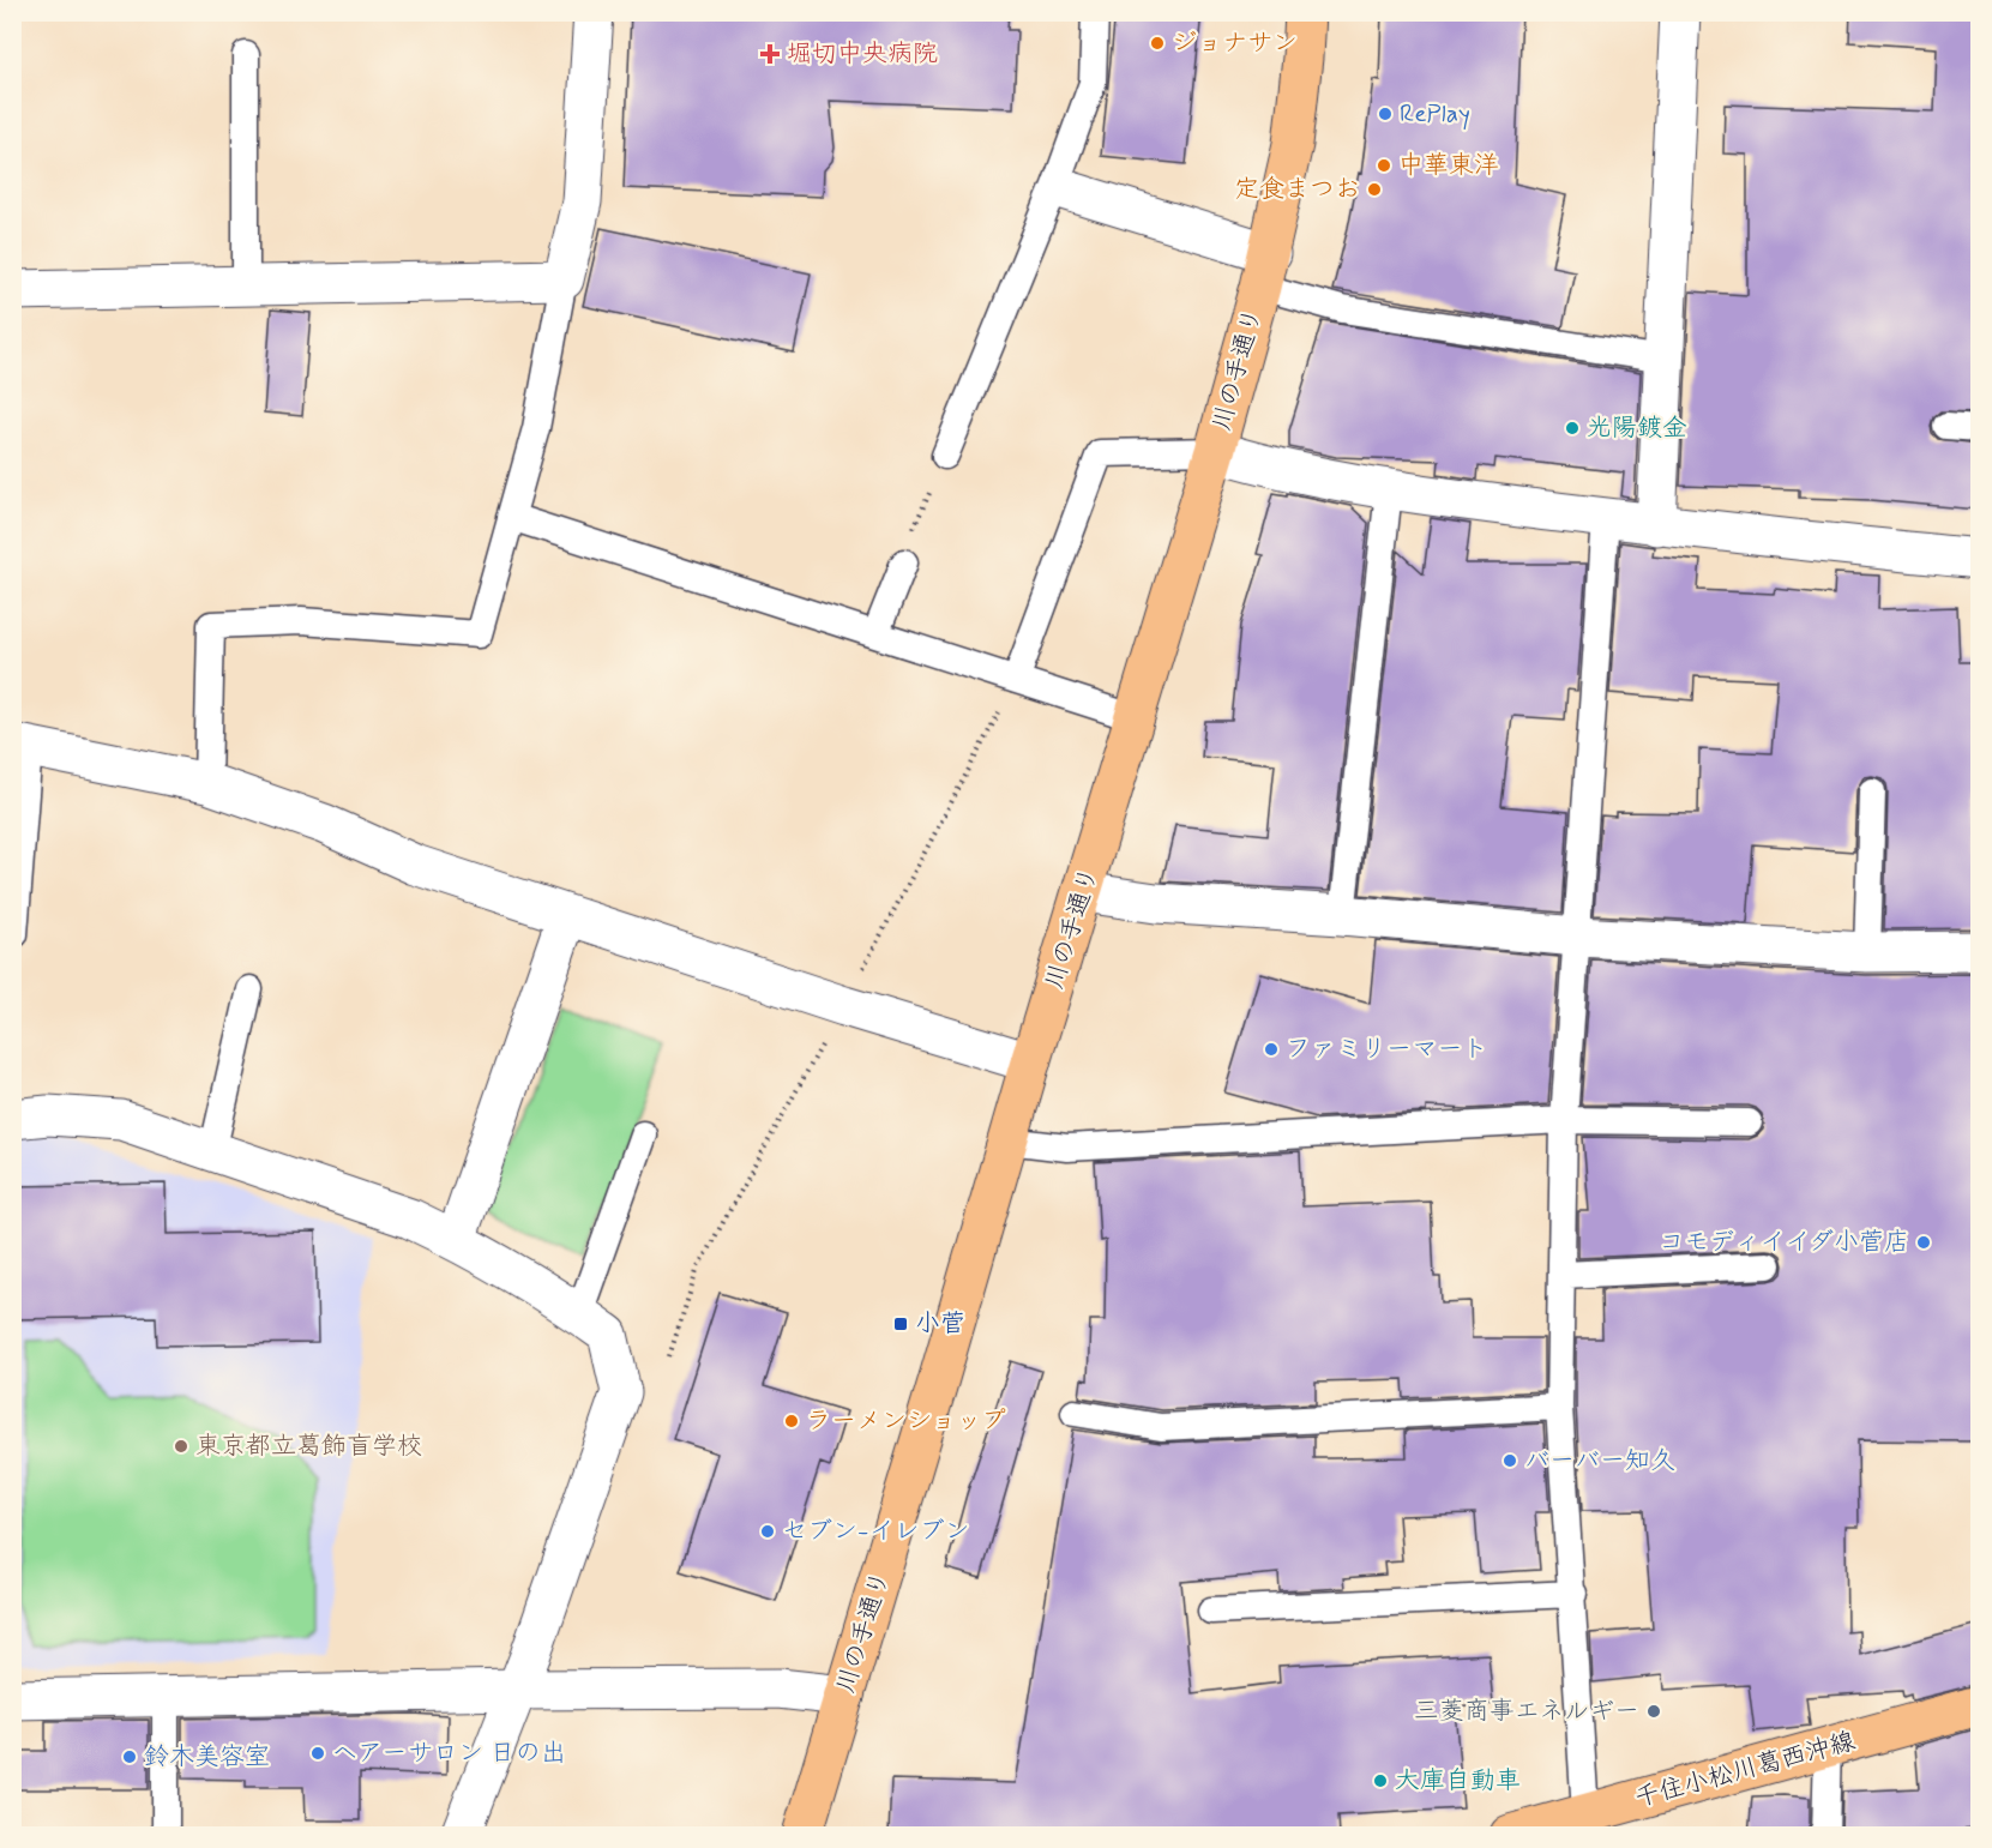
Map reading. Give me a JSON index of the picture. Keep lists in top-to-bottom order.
{
  "streets": {
    "main road": ["川の手通り", "千住小松川葛西沖線"]
  },
  "places": {
    "other": [
      "ジョナサン",
      "RePlay",
      "中華東洋",
      "定食まつお",
      "光陽鍍金",
      "ファミリーマート",
      "コモディイイダ小菅店",
      "ラーメンショップ",
      "東京都立葛飾盲学校",
      "バーバー知久",
      "セブン-イレブン",
      "三菱商事エネルギー",
      "ヘアーサロン 日の出",
      "鈴木美容室",
      "大庫自動車"
    ],
    "health": ["堀切中央病院"],
    "transit": ["小菅"]
  }
}
